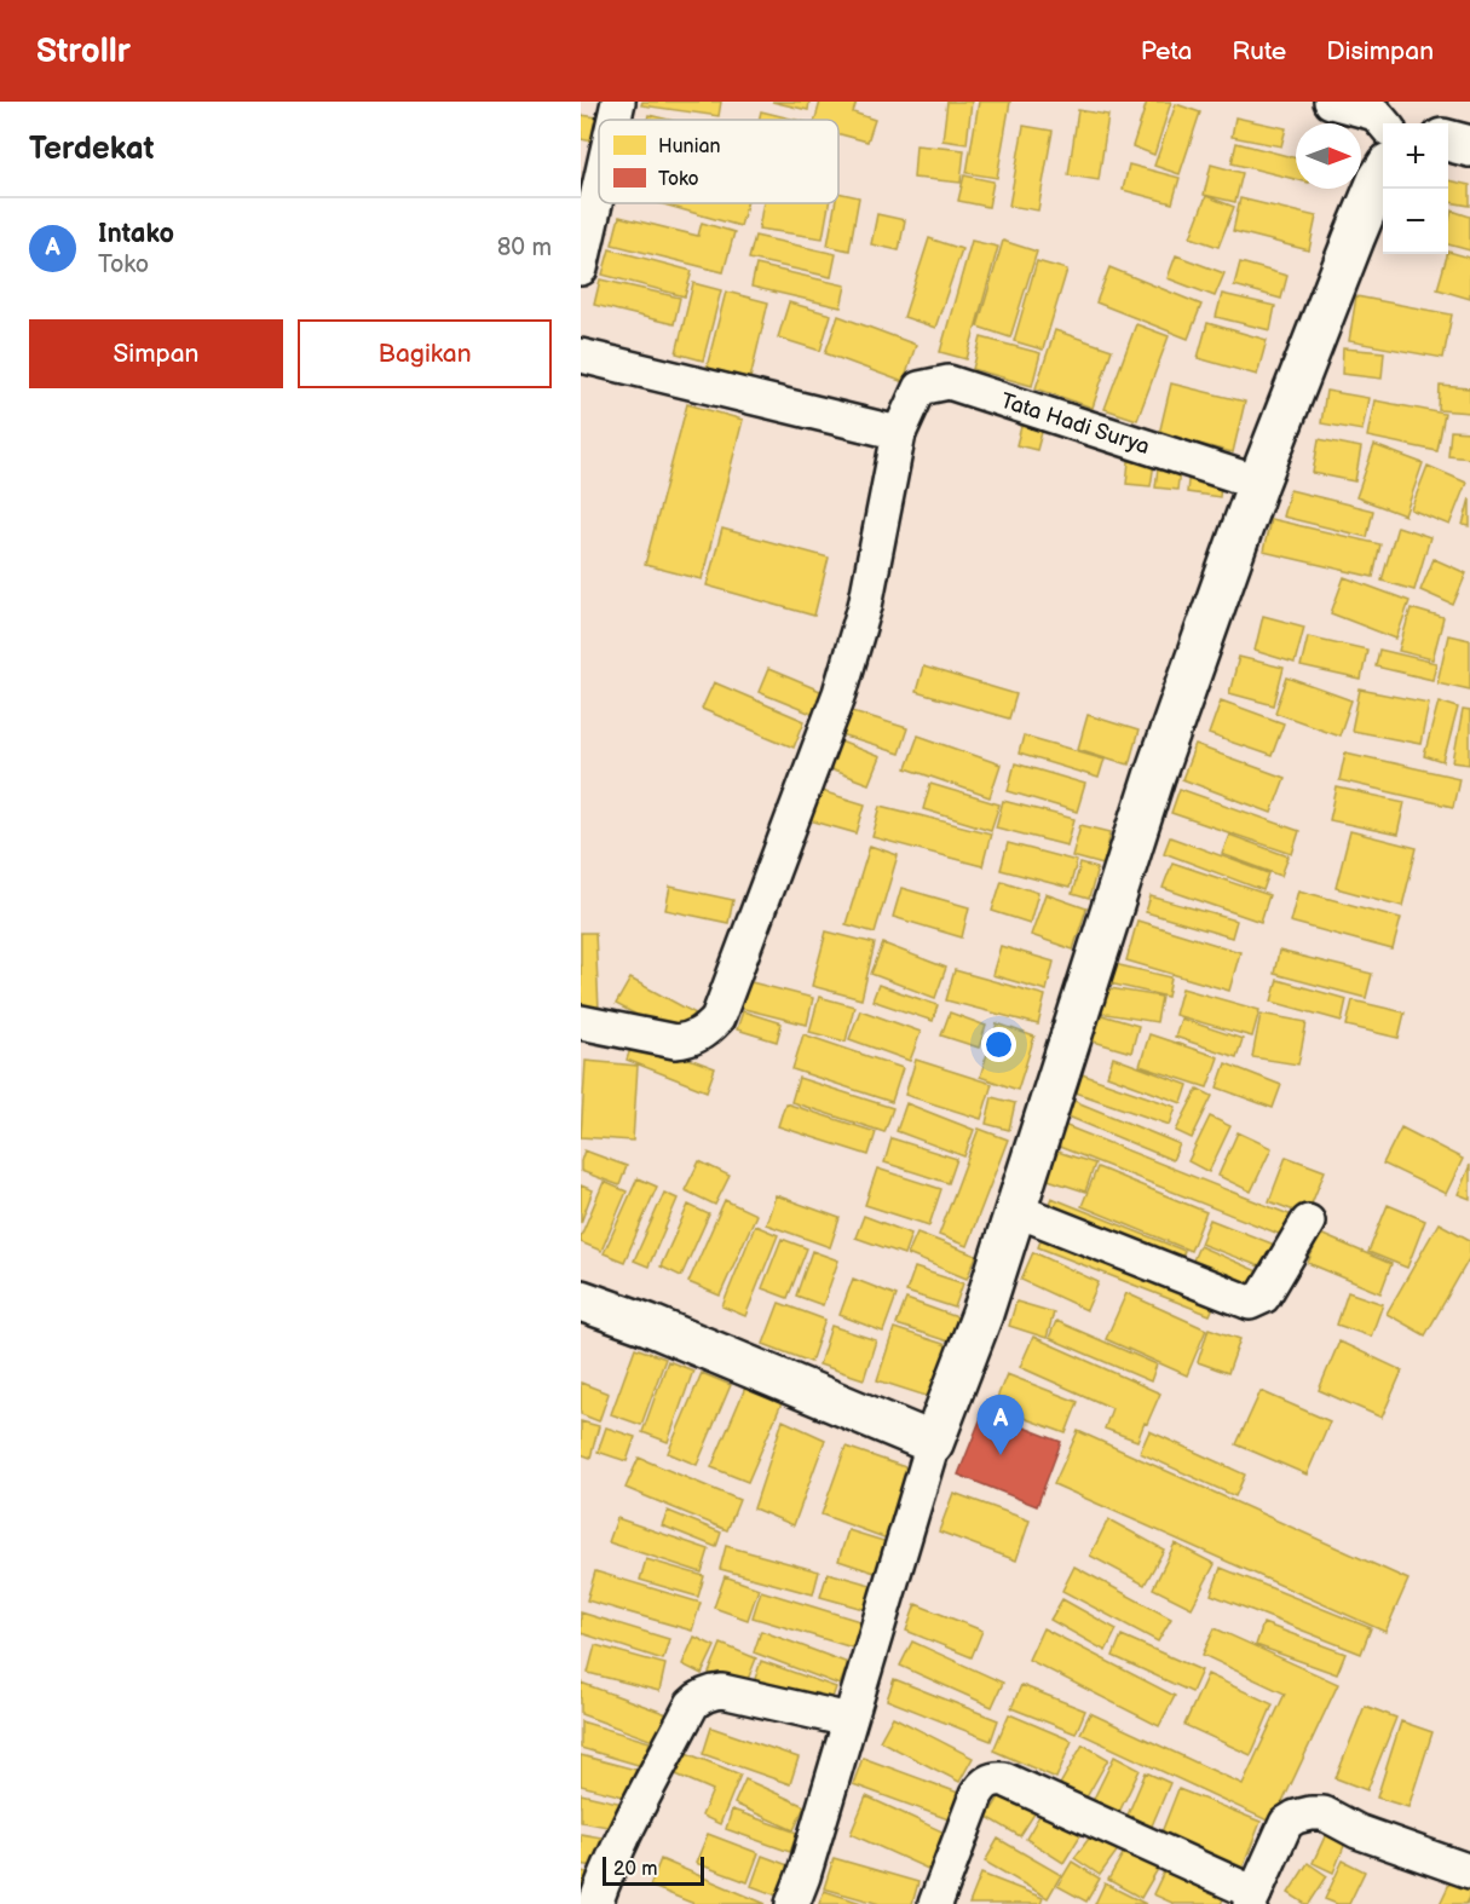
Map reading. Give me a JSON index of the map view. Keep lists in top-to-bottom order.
{
  "streets": {
    "street": ["Tata Hadi Surya"]
  },
  "legend": ["Hunian", "Toko"],
  "scale_bar": "20 m",
  "north": "right",
  "page": {
    "header": "Strollr",
    "nav": ["Peta", "Rute", "Disimpan"],
    "heading": "Terdekat",
    "map_buttons": ["+", "−"],
    "list": [
      {
        "mark": "A",
        "name": "Intako",
        "note": "Toko",
        "value": "80 m"
      }
    ],
    "buttons": ["Simpan", "Bagikan"],
    "pins": "A",
    "scale": "20 m"
  }
}
